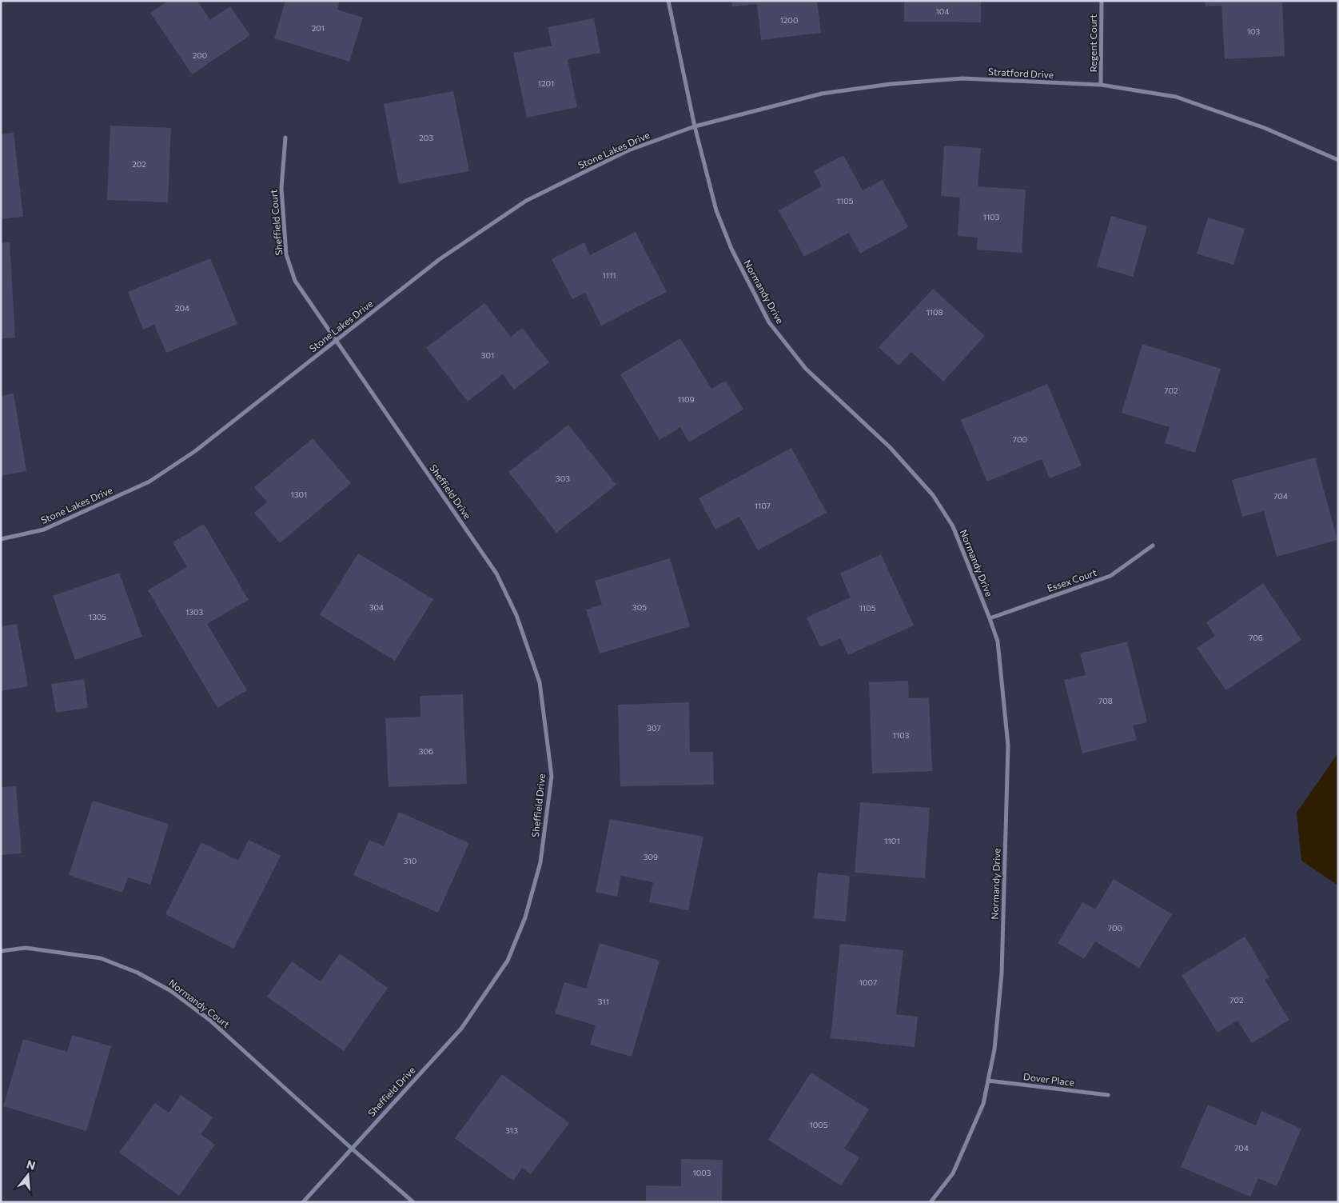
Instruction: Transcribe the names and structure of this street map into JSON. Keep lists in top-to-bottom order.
{
  "streets": {
    "street": [
      "Regent Court",
      "Stratford Drive",
      "Stone Lakes Drive",
      "Sheffield Court",
      "Normandy Drive",
      "Sheffield Drive",
      "Essex Court",
      "Normandy Court",
      "Dover Place"
    ]
  },
  "crossings": [
    ["Regent Court", "Stratford Drive"],
    ["Stratford Drive", "Stone Lakes Drive"],
    ["Stratford Drive", "Normandy Drive"],
    ["Stone Lakes Drive", "Sheffield Court"],
    ["Stone Lakes Drive", "Normandy Drive"],
    ["Stone Lakes Drive", "Sheffield Drive"],
    ["Sheffield Court", "Sheffield Drive"],
    ["Normandy Drive", "Essex Court"],
    ["Normandy Drive", "Dover Place"],
    ["Sheffield Drive", "Normandy Court"]
  ],
  "house_numbers": [
    "104",
    "1200",
    "201",
    "103",
    "200",
    "1201",
    "203",
    "202",
    "1105",
    "1103",
    "1111",
    "204",
    "1108",
    "301",
    "702",
    "1109",
    "700",
    "303",
    "1301",
    "704",
    "1107",
    "304",
    "305",
    "1105",
    "1303",
    "1305",
    "706",
    "708",
    "307",
    "1103",
    "306",
    "1101",
    "309",
    "310",
    "700",
    "1007",
    "702",
    "311",
    "1005",
    "313",
    "704",
    "1003"
  ],
  "north": "top"
}
